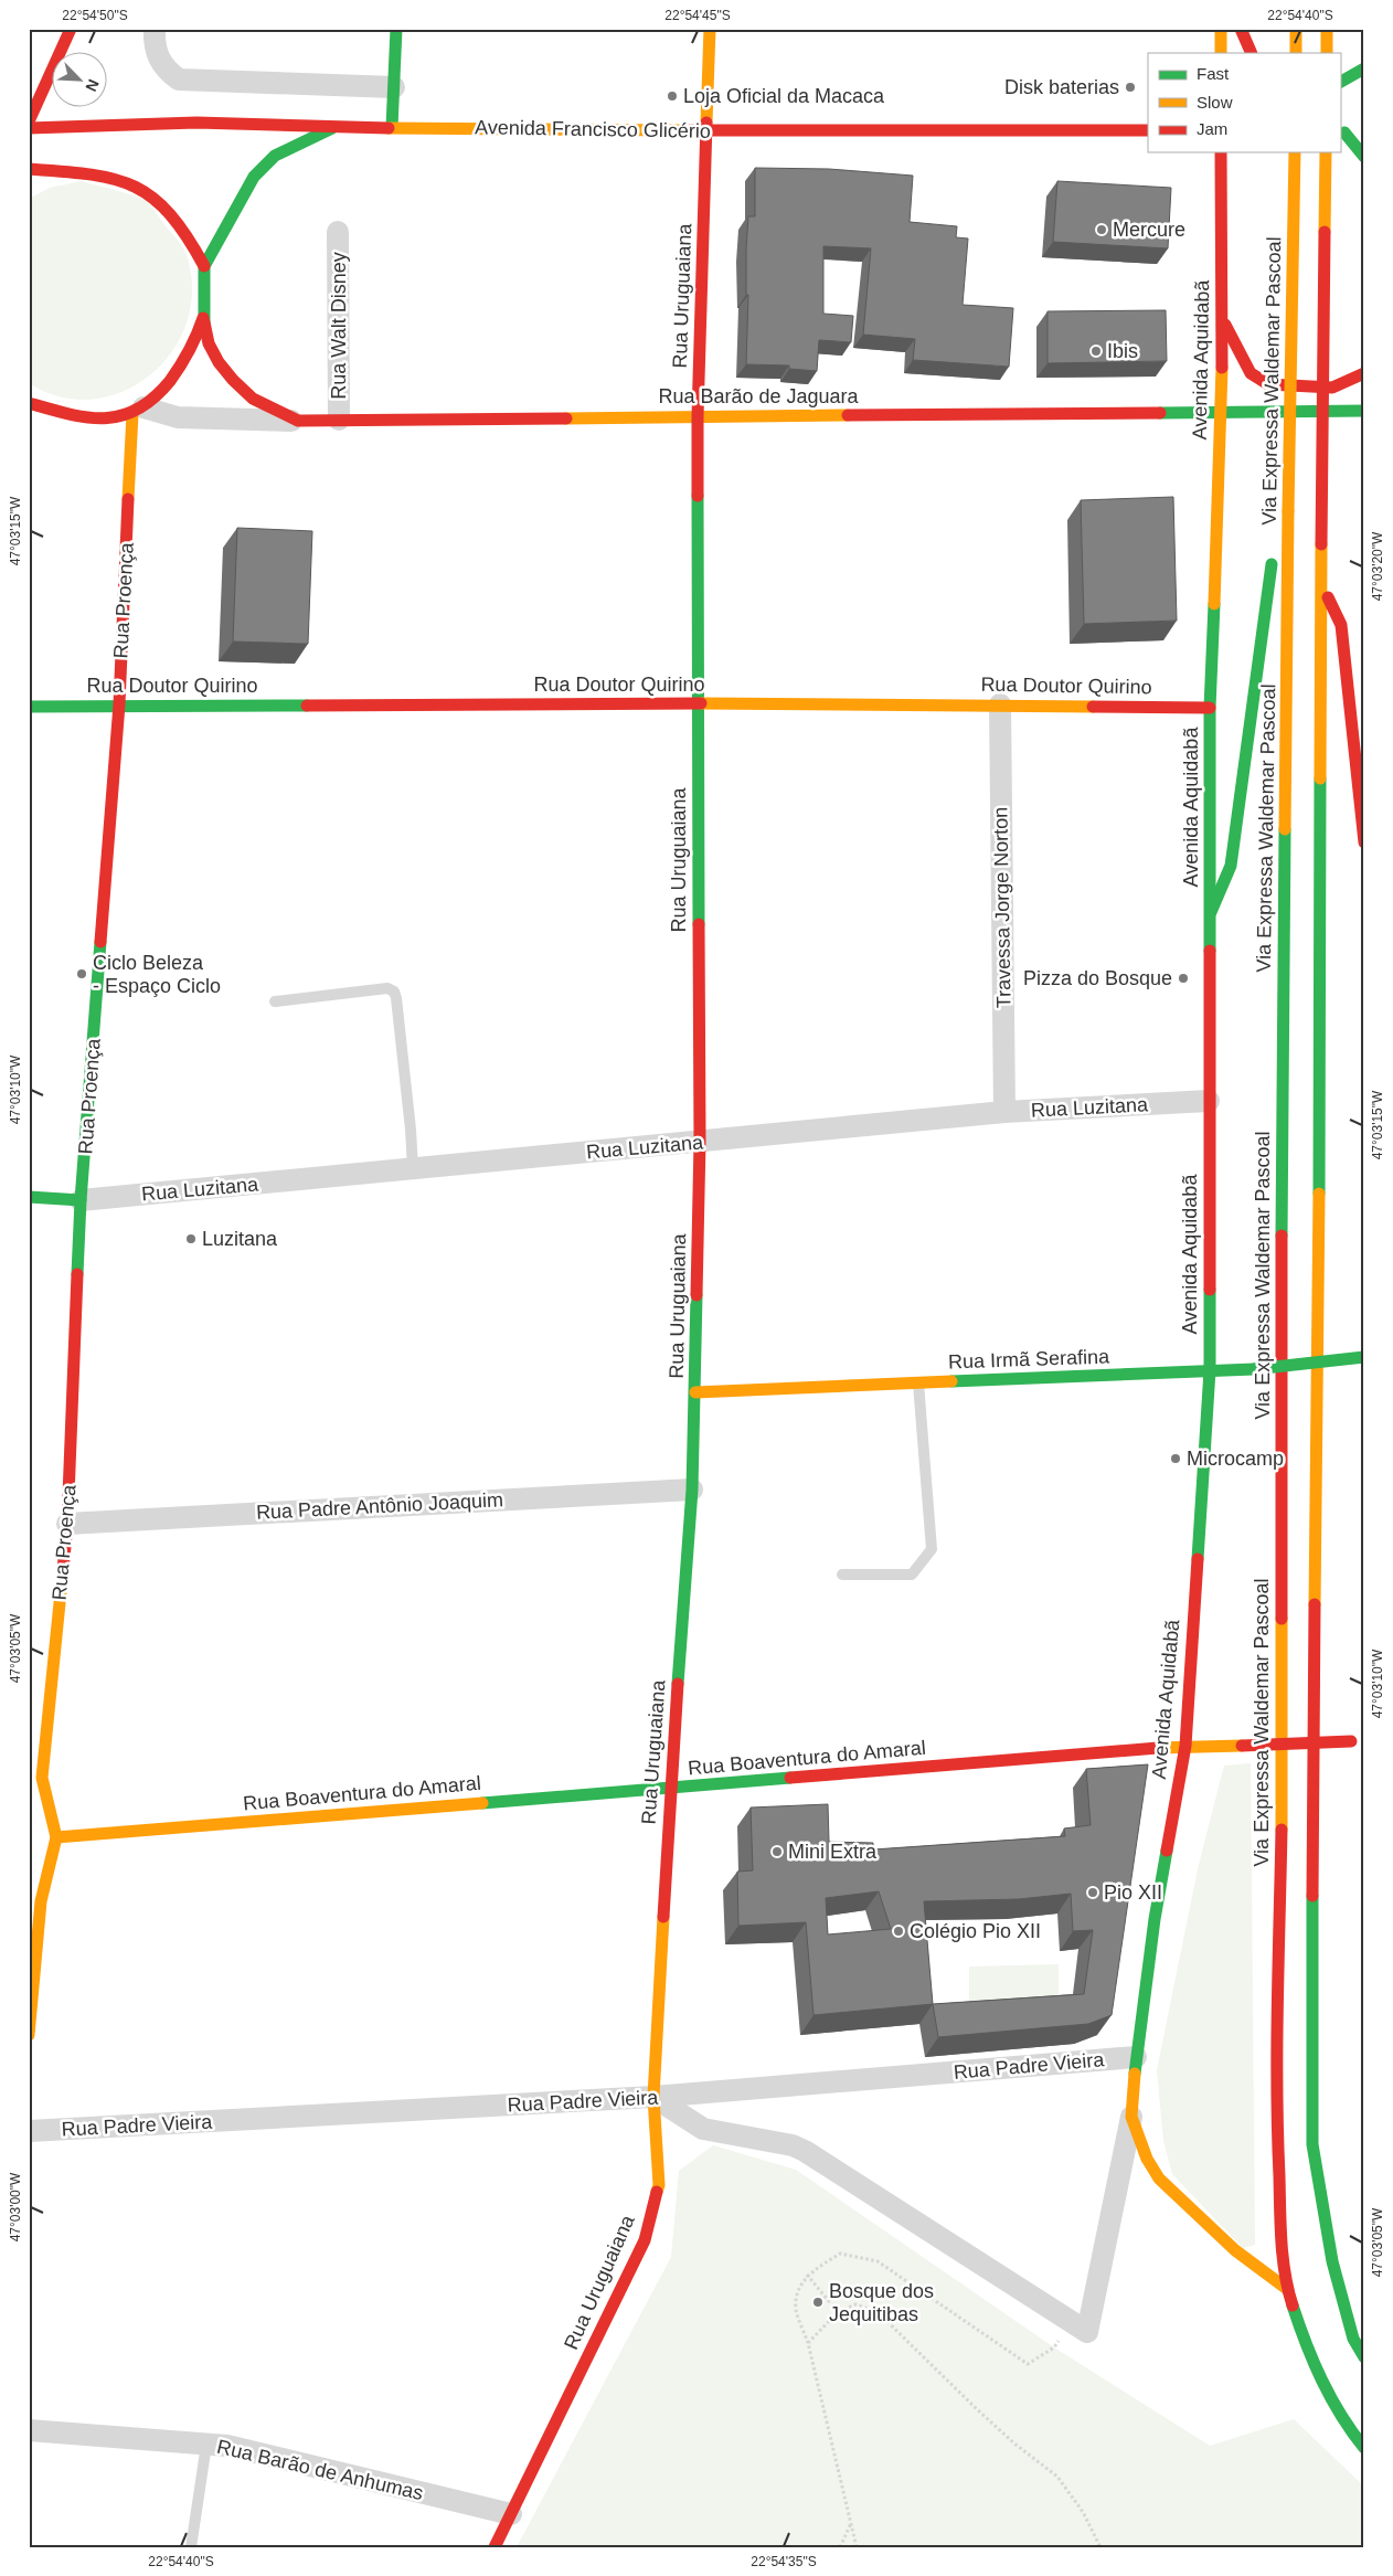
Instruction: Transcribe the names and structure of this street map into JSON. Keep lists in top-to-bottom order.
{
  "streets": {
    "main road": [
      "Avenida Francisco Glicério",
      "Rua Uruguaiana",
      "Avenida Aquidabã",
      "Via Expressa Waldemar Pascoal",
      "Rua Barão de Jaguara",
      "Rua Proença",
      "Rua Doutor Quirino",
      "Rua Irmã Serafina",
      "Rua Boaventura do Amaral"
    ],
    "street": [
      "Rua Walt Disney",
      "Travessa Jorge Norton",
      "Rua Luzitana",
      "Rua Padre Antônio Joaquim",
      "Rua Padre Vieira",
      "Rua Barão de Anhumas"
    ]
  },
  "crossings": [
    ["Avenida Francisco Glicério", "Rua Uruguaiana"],
    ["Rua Uruguaiana", "Rua Barão de Jaguara"],
    ["Rua Uruguaiana", "Rua Doutor Quirino"],
    ["Rua Uruguaiana", "Rua Luzitana"],
    ["Rua Uruguaiana", "Rua Irmã Serafina"],
    ["Rua Uruguaiana", "Rua Padre Antônio Joaquim"],
    ["Rua Uruguaiana", "Rua Boaventura do Amaral"],
    ["Rua Uruguaiana", "Rua Padre Vieira"],
    ["Rua Uruguaiana", "Rua Barão de Anhumas"],
    ["Rua Walt Disney", "Rua Barão de Jaguara"],
    ["Avenida Aquidabã", "Via Expressa Waldemar Pascoal"],
    ["Avenida Aquidabã", "Rua Barão de Jaguara"],
    ["Avenida Aquidabã", "Rua Doutor Quirino"],
    ["Avenida Aquidabã", "Rua Luzitana"],
    ["Avenida Aquidabã", "Rua Irmã Serafina"],
    ["Avenida Aquidabã", "Rua Boaventura do Amaral"],
    ["Avenida Aquidabã", "Rua Padre Vieira"],
    ["Rua Proença", "Rua Doutor Quirino"],
    ["Rua Proença", "Rua Luzitana"],
    ["Rua Proença", "Rua Padre Antônio Joaquim"],
    ["Rua Proença", "Rua Boaventura do Amaral"],
    ["Rua Doutor Quirino", "Travessa Jorge Norton"],
    ["Travessa Jorge Norton", "Rua Luzitana"]
  ],
  "places": [
    "Disk baterias",
    "Loja Oficial da Macaca",
    "Mercure",
    "Ibis",
    "Ciclo Beleza - Espaço Ciclo",
    "Pizza do Bosque",
    "Luzitana",
    "Microcamp",
    "Mini Extra",
    "Pio XII",
    "Colégio Pio XII",
    "Bosque dos Jequitibas"
  ],
  "legend": ["Fast", "Slow", "Jam"],
  "north": "bottom right",
  "coordinates": [
    "22°54'50\"S",
    "22°54'45\"S",
    "22°54'40\"S",
    "47°03'15\"W",
    "47°03'20\"W",
    "47°03'10\"W",
    "47°03'05\"W",
    "47°03'00\"W",
    "22°54'35\"S"
  ]
}
